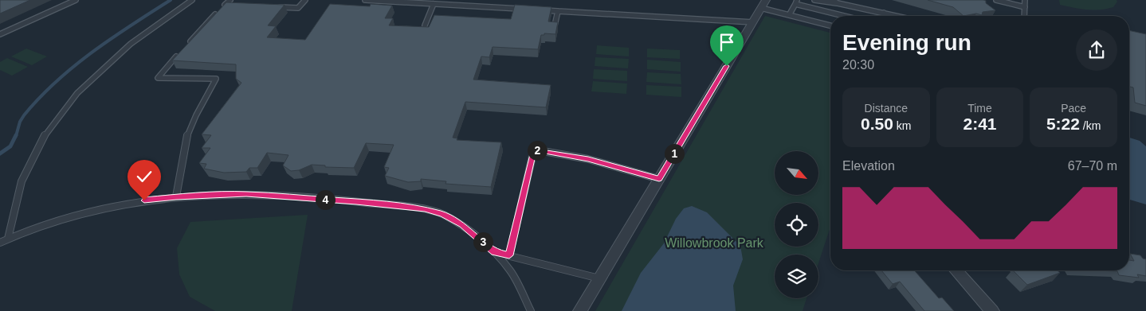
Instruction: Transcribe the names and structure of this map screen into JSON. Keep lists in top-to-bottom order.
{
  "parks": ["Willowbrook Park"],
  "north": "bottom right",
  "page": {
    "heading": ["Evening run", "20:30"],
    "stats": [
      ["Distance", "0.50 km"],
      ["Time", "2:41"],
      ["Pace", "5:22 /km"]
    ],
    "pins": [
      "2",
      "1",
      "4",
      "3"
    ],
    "chart": ["Elevation", "67–70 m"]
  }
}
